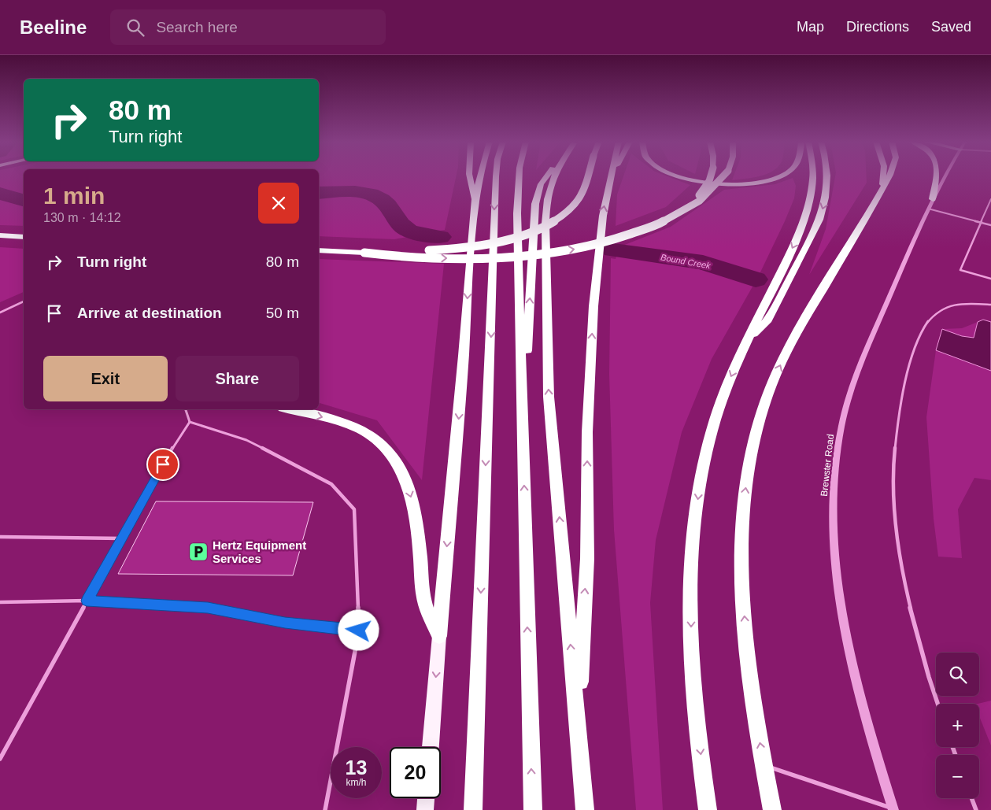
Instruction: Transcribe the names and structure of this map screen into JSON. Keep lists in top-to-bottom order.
{
  "streets": {
    "street": ["Brewster Road"]
  },
  "water": ["Bound Creek"],
  "places": {
    "parking": ["Hertz Equipment Services"]
  },
  "page": {
    "header": "Beeline",
    "search": "Search here",
    "nav": ["Map", "Directions", "Saved"],
    "turn": ["80 m", "Turn right"],
    "heading": ["1 min", "130 m · 14:12"],
    "list": [
      {
        "name": "Turn right",
        "value": "80 m"
      },
      {
        "name": "Arrive at destination",
        "value": "50 m"
      }
    ],
    "buttons": ["Exit", "Share"],
    "map_buttons": ["+", "−"],
    "speed": "13 km/h",
    "limit": "20"
  }
}
